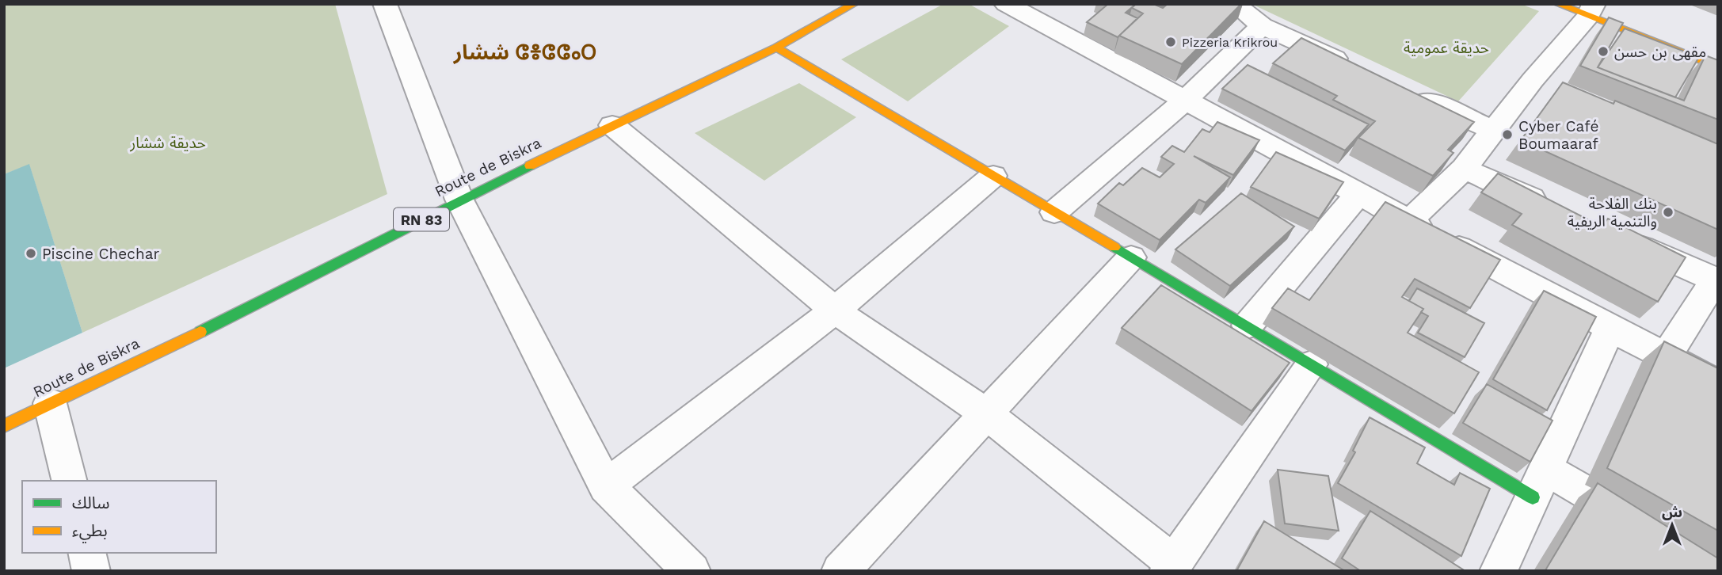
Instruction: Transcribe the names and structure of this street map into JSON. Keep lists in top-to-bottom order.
{
  "streets": {
    "main road": ["Route de Biskra", "RN 83"]
  },
  "crossings": [
    ["Route de Biskra", "RN 83"]
  ],
  "districts": ["ششار ⵛⴻⵛⵛⴰⵔ"],
  "parks": ["حديقة عمومية", "حديقة ششار"],
  "places": [
    "Pizzeria Krikrou",
    "مقهى بن حسن",
    "Cyber Café Boumaaraf",
    "بنك الفلاحة والتنمية الريفية",
    "Piscine Chechar"
  ],
  "legend": ["سالك", "بطيء"],
  "north": "top"
}
